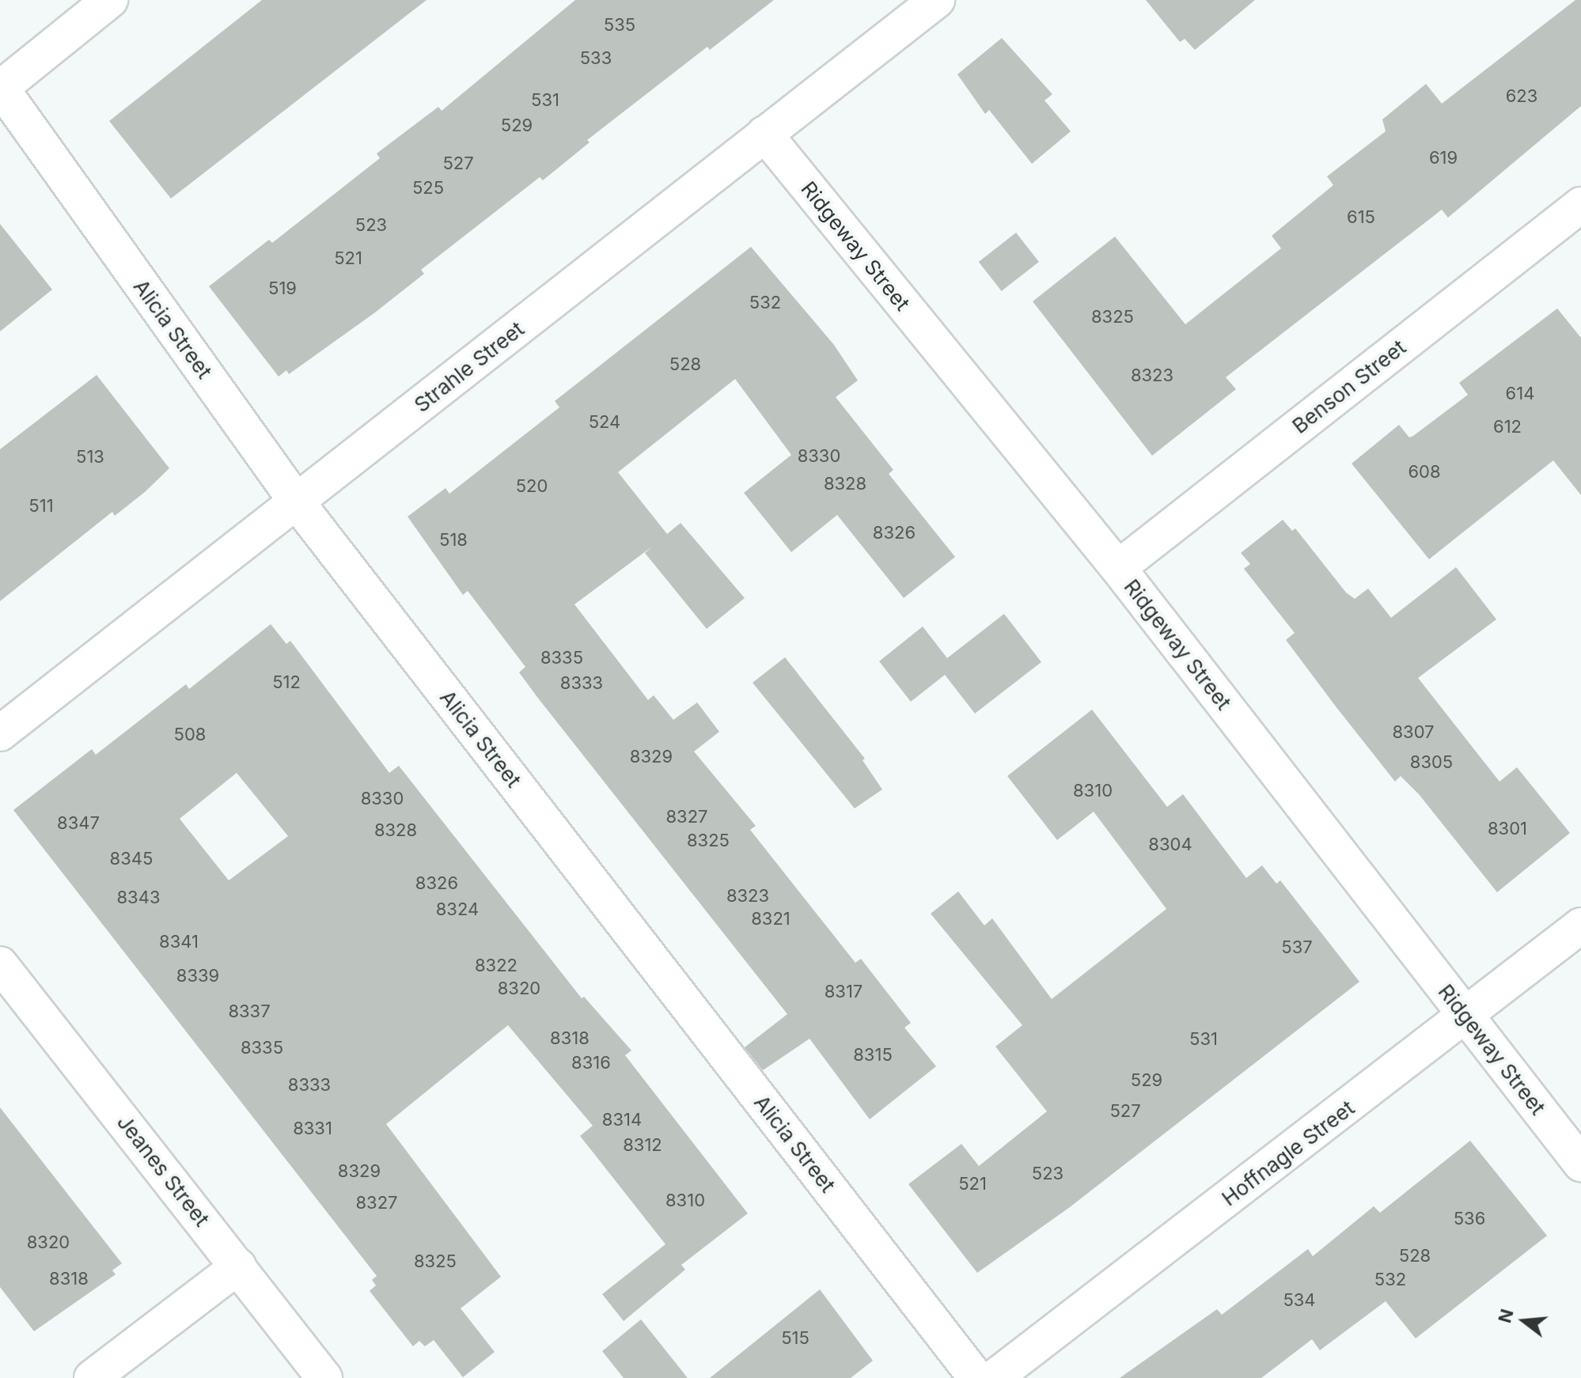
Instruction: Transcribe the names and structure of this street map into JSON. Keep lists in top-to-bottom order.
{
  "streets": {
    "street": [
      "Ridgeway Street",
      "Alicia Street",
      "Strahle Street",
      "Benson Street",
      "Hoffnagle Street",
      "Jeanes Street"
    ]
  },
  "crossings": [
    ["Ridgeway Street", "Strahle Street"],
    ["Ridgeway Street", "Benson Street"],
    ["Ridgeway Street", "Hoffnagle Street"],
    ["Alicia Street", "Strahle Street"]
  ],
  "house_numbers": [
    "535",
    "533",
    "623",
    "531",
    "529",
    "619",
    "527",
    "525",
    "615",
    "523",
    "521",
    "519",
    "532",
    "8325",
    "528",
    "8323",
    "614",
    "524",
    "612",
    "8330",
    "513",
    "608",
    "8328",
    "520",
    "511",
    "8326",
    "518",
    "8335",
    "512",
    "8333",
    "8307",
    "508",
    "8329",
    "8305",
    "8310",
    "8330",
    "8327",
    "8347",
    "8301",
    "8328",
    "8325",
    "8304",
    "8345",
    "8326",
    "8323",
    "8343",
    "8324",
    "8321",
    "8341",
    "537",
    "8322",
    "8339",
    "8320",
    "8317",
    "8337",
    "8318",
    "531",
    "8335",
    "8315",
    "8316",
    "529",
    "8333",
    "527",
    "8314",
    "8331",
    "8312",
    "8329",
    "523",
    "521",
    "8310",
    "8327",
    "536",
    "8320",
    "528",
    "8325",
    "8318",
    "532",
    "534",
    "515"
  ],
  "north": "left"
}
